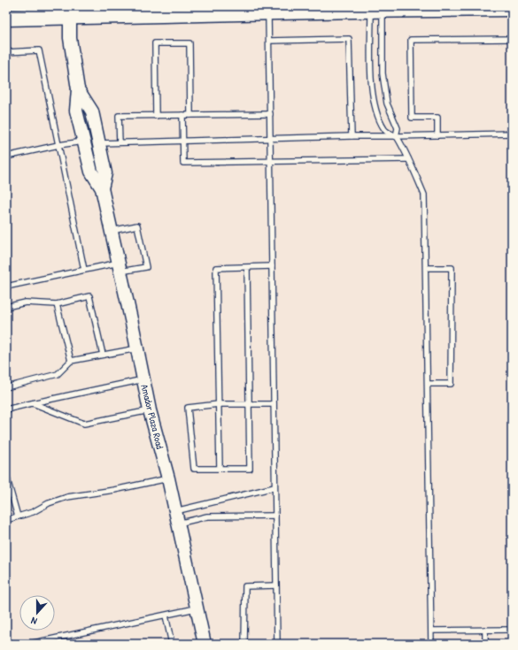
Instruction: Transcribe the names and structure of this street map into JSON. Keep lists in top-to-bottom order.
{
  "streets": {
    "street": ["Amador Plaza Road"]
  },
  "north": "bottom"
}
